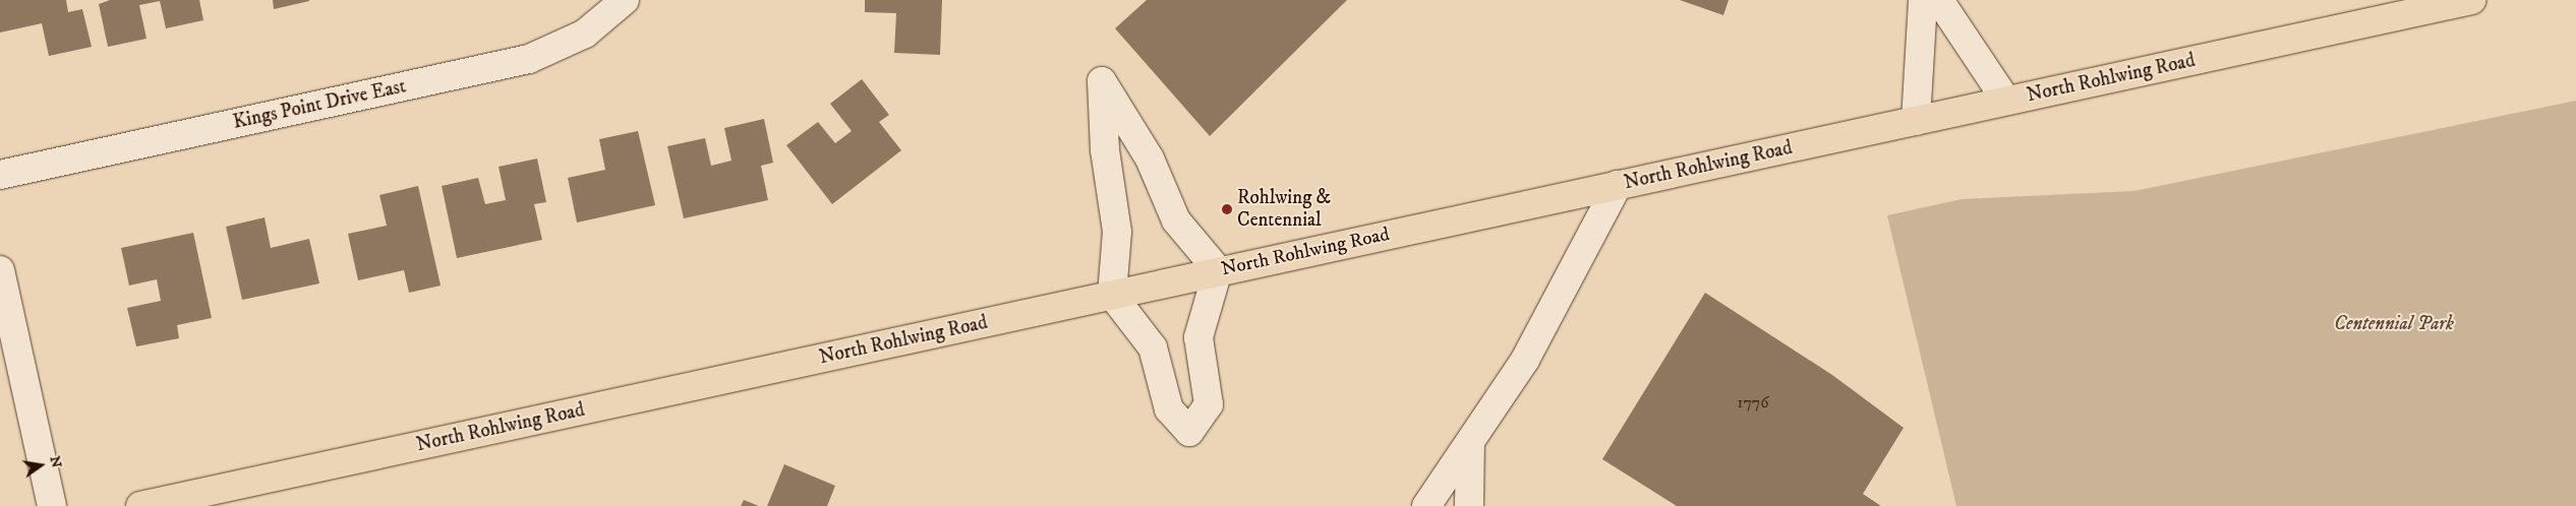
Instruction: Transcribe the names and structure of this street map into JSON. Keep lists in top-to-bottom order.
{
  "streets": {
    "main road": ["North Rohlwing Road"],
    "street": ["Kings Point Drive East"]
  },
  "parks": ["Centennial Park"],
  "places": ["Rohlwing & Centennial"],
  "house_numbers": ["1776"],
  "north": "right"
}
